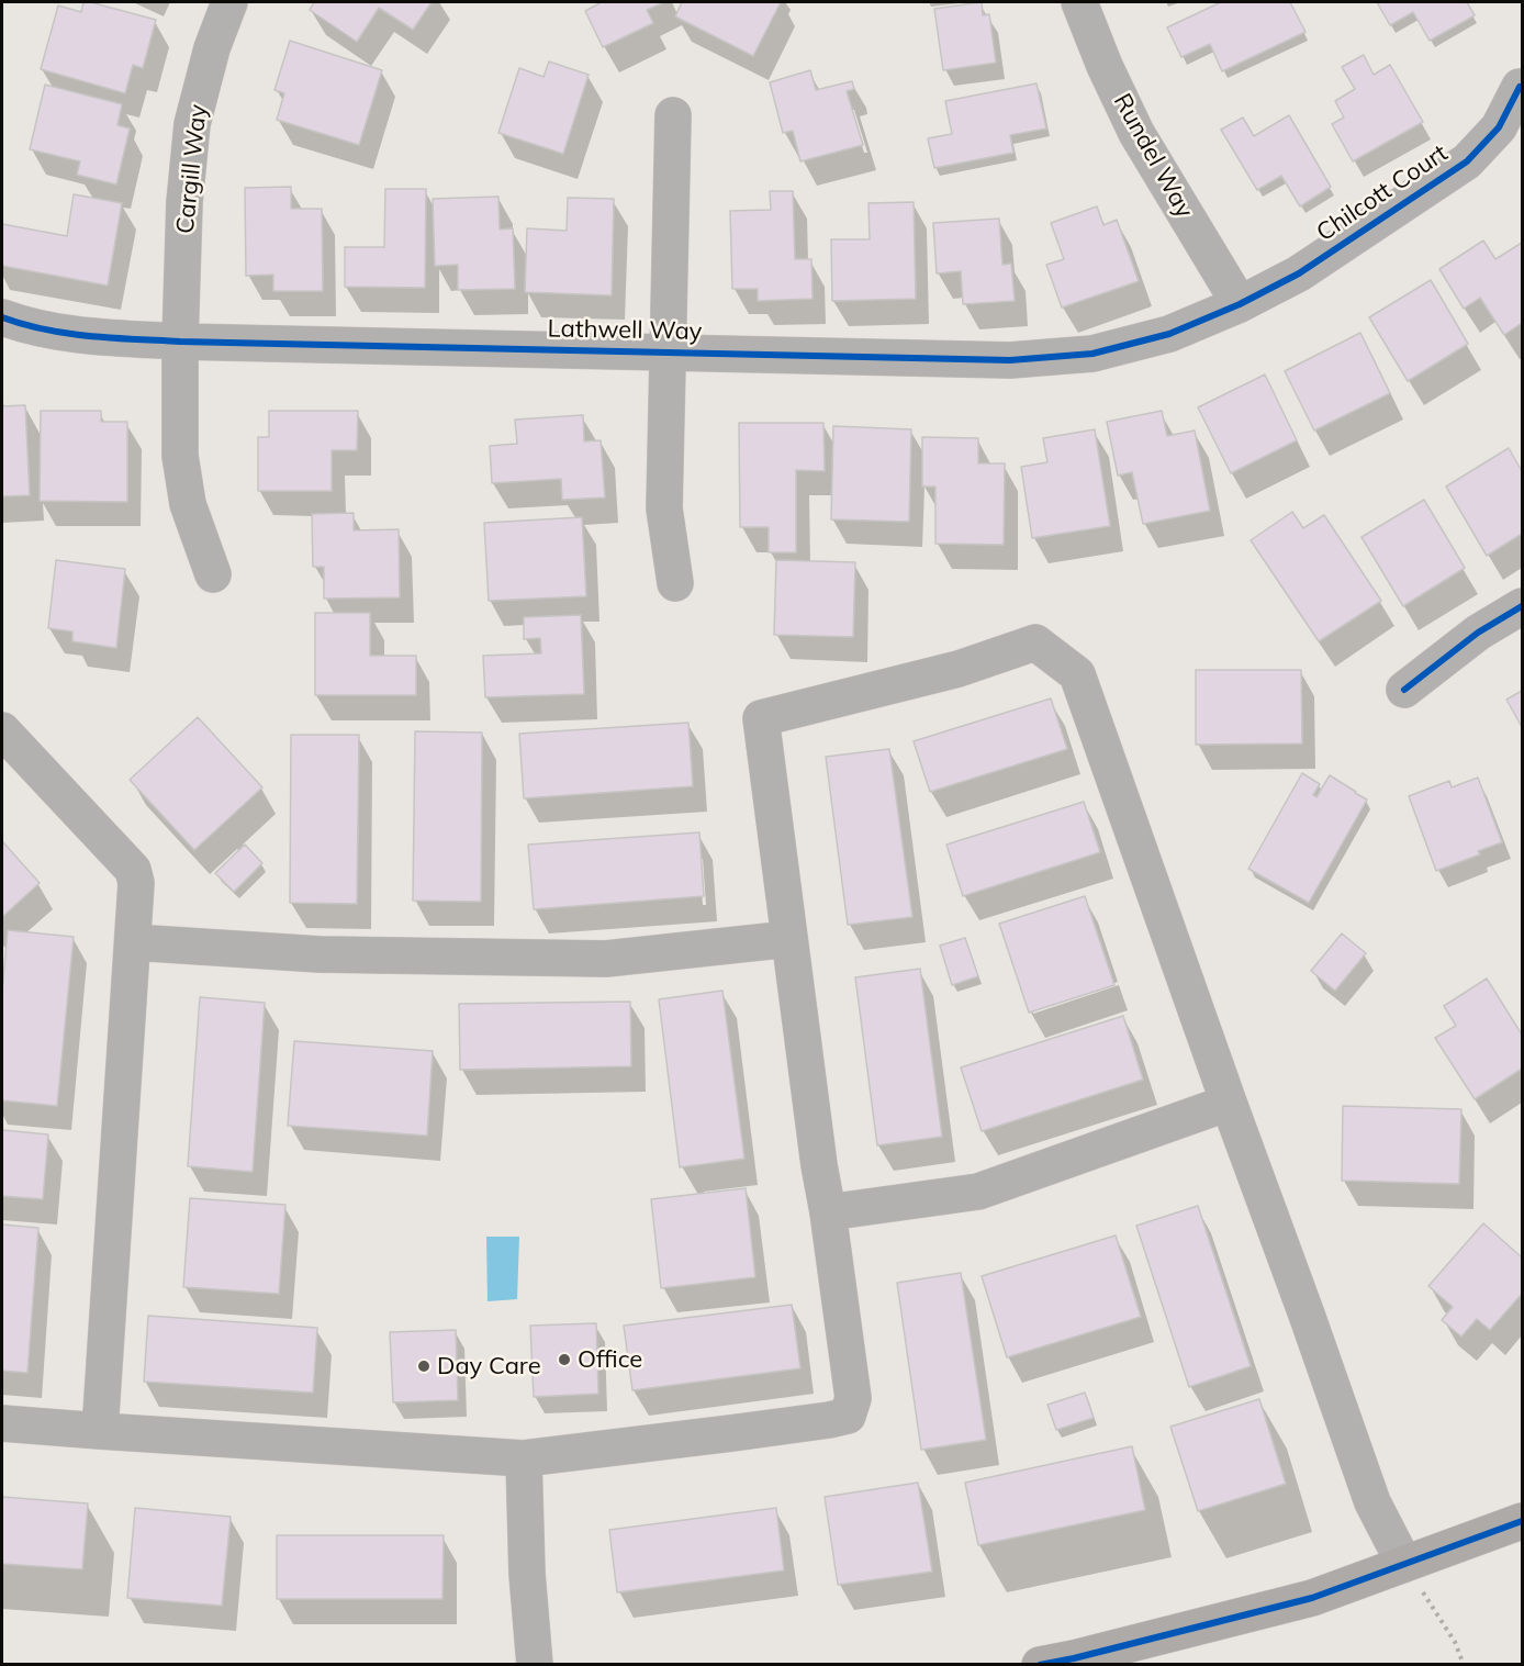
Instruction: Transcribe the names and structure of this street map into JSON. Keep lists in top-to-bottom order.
{
  "streets": {
    "street": [
      "Rundel Way",
      "Cargill Way",
      "Chilcott Court",
      "Lathwell Way"
    ]
  },
  "crossings": [
    ["Rundel Way", "Chilcott Court"],
    ["Rundel Way", "Lathwell Way"],
    ["Cargill Way", "Lathwell Way"],
    ["Chilcott Court", "Lathwell Way"]
  ],
  "places": ["Office", "Day Care"]
}
